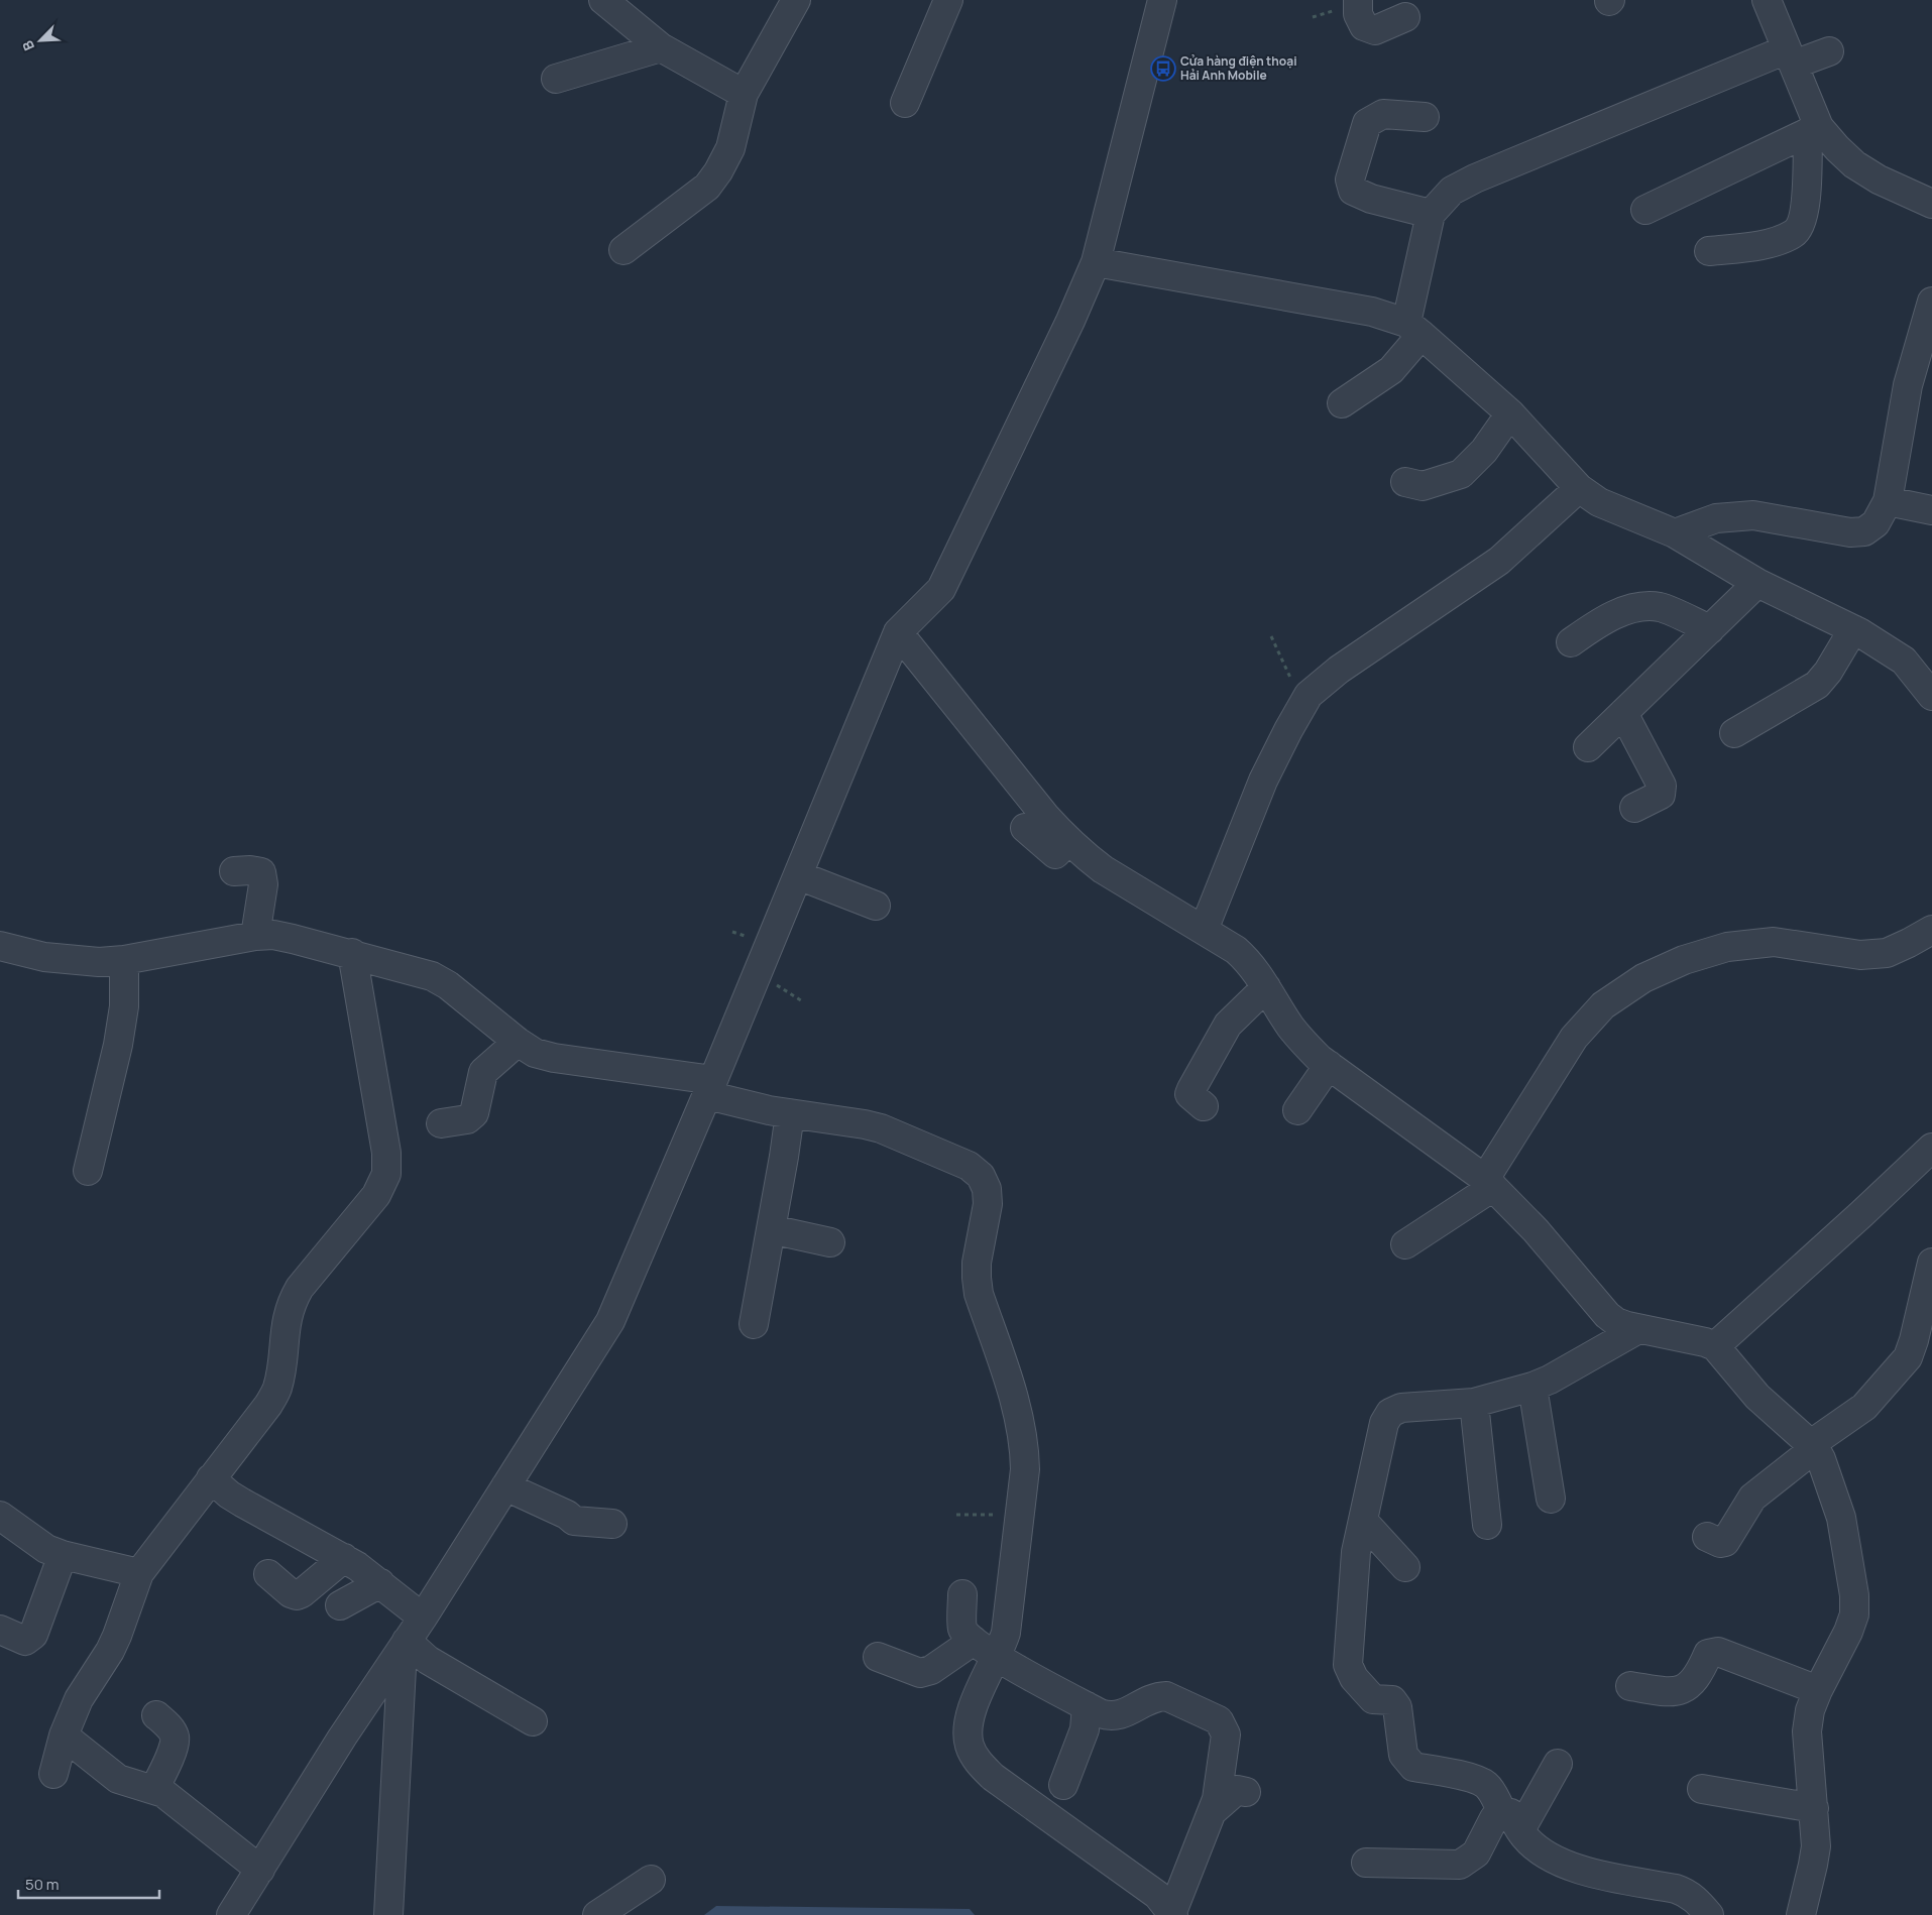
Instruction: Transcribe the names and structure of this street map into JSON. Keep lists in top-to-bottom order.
{
  "places": {
    "bus stop": ["Cửa hàng điện thoại Hải Anh Mobile"]
  },
  "scale_bar": "50 m",
  "north": "bottom left"
}
